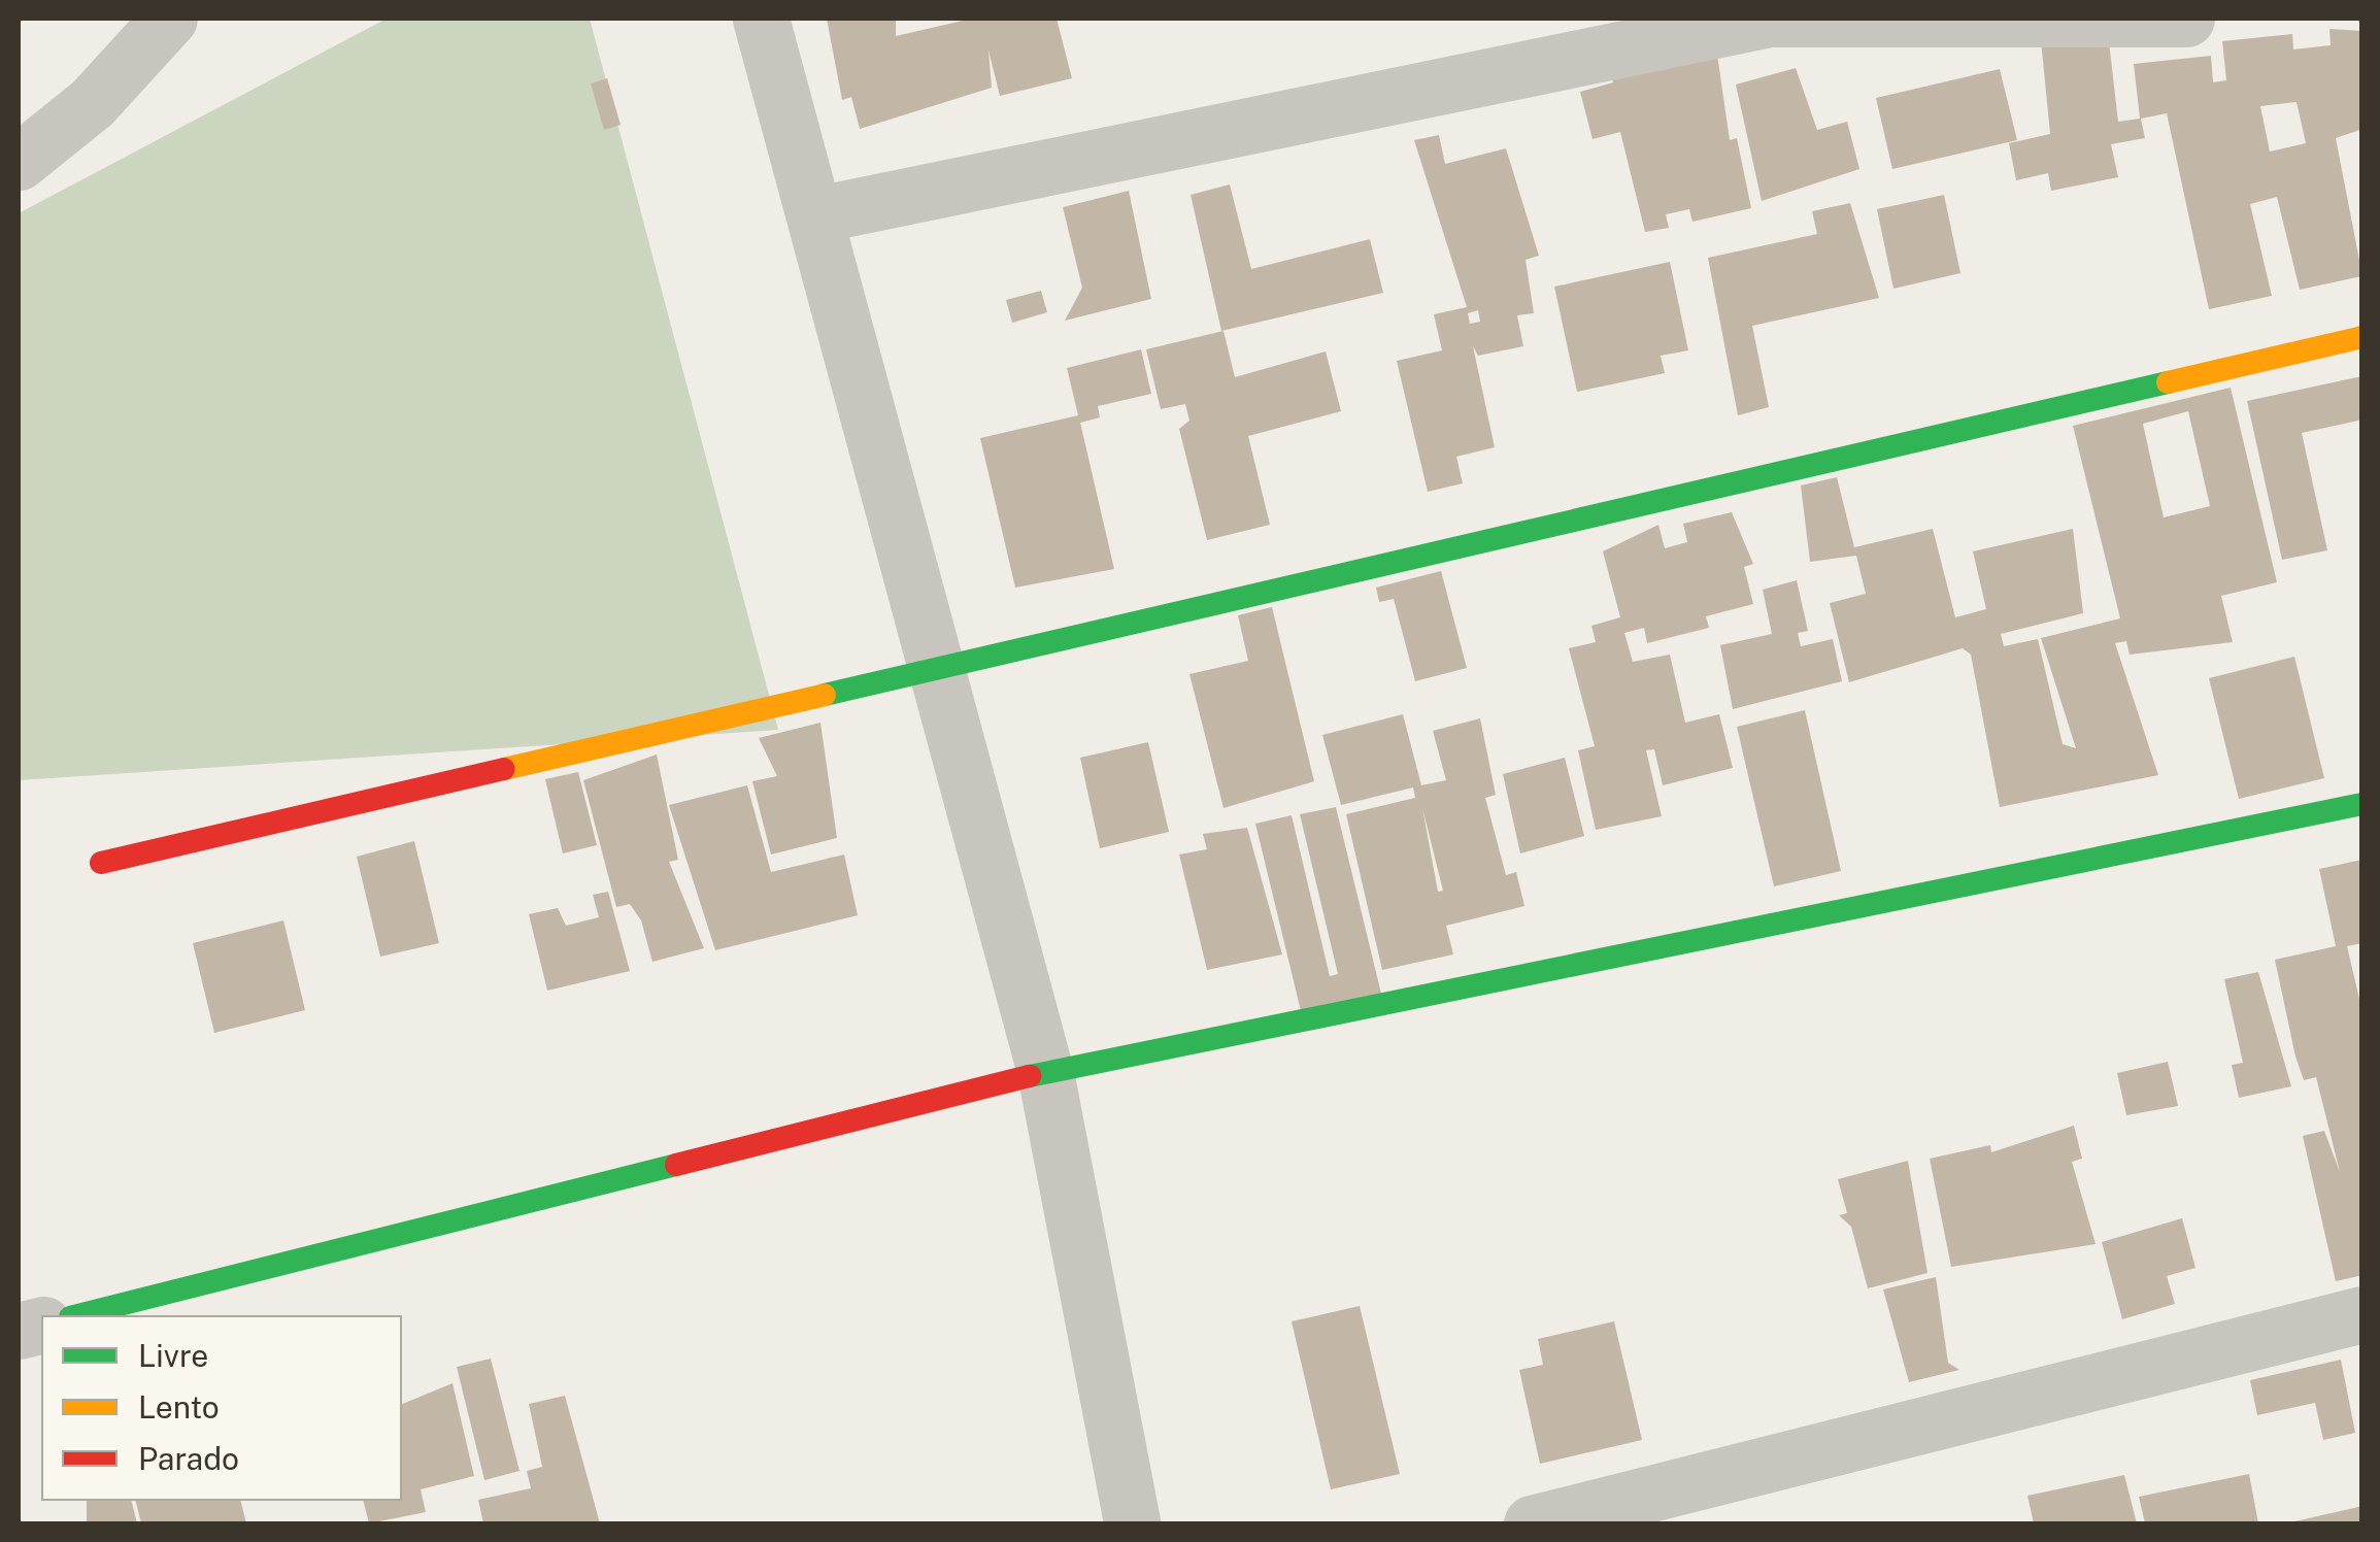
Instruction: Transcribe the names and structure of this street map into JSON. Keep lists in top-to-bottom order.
{
  "legend": ["Livre", "Lento", "Parado"]
}
